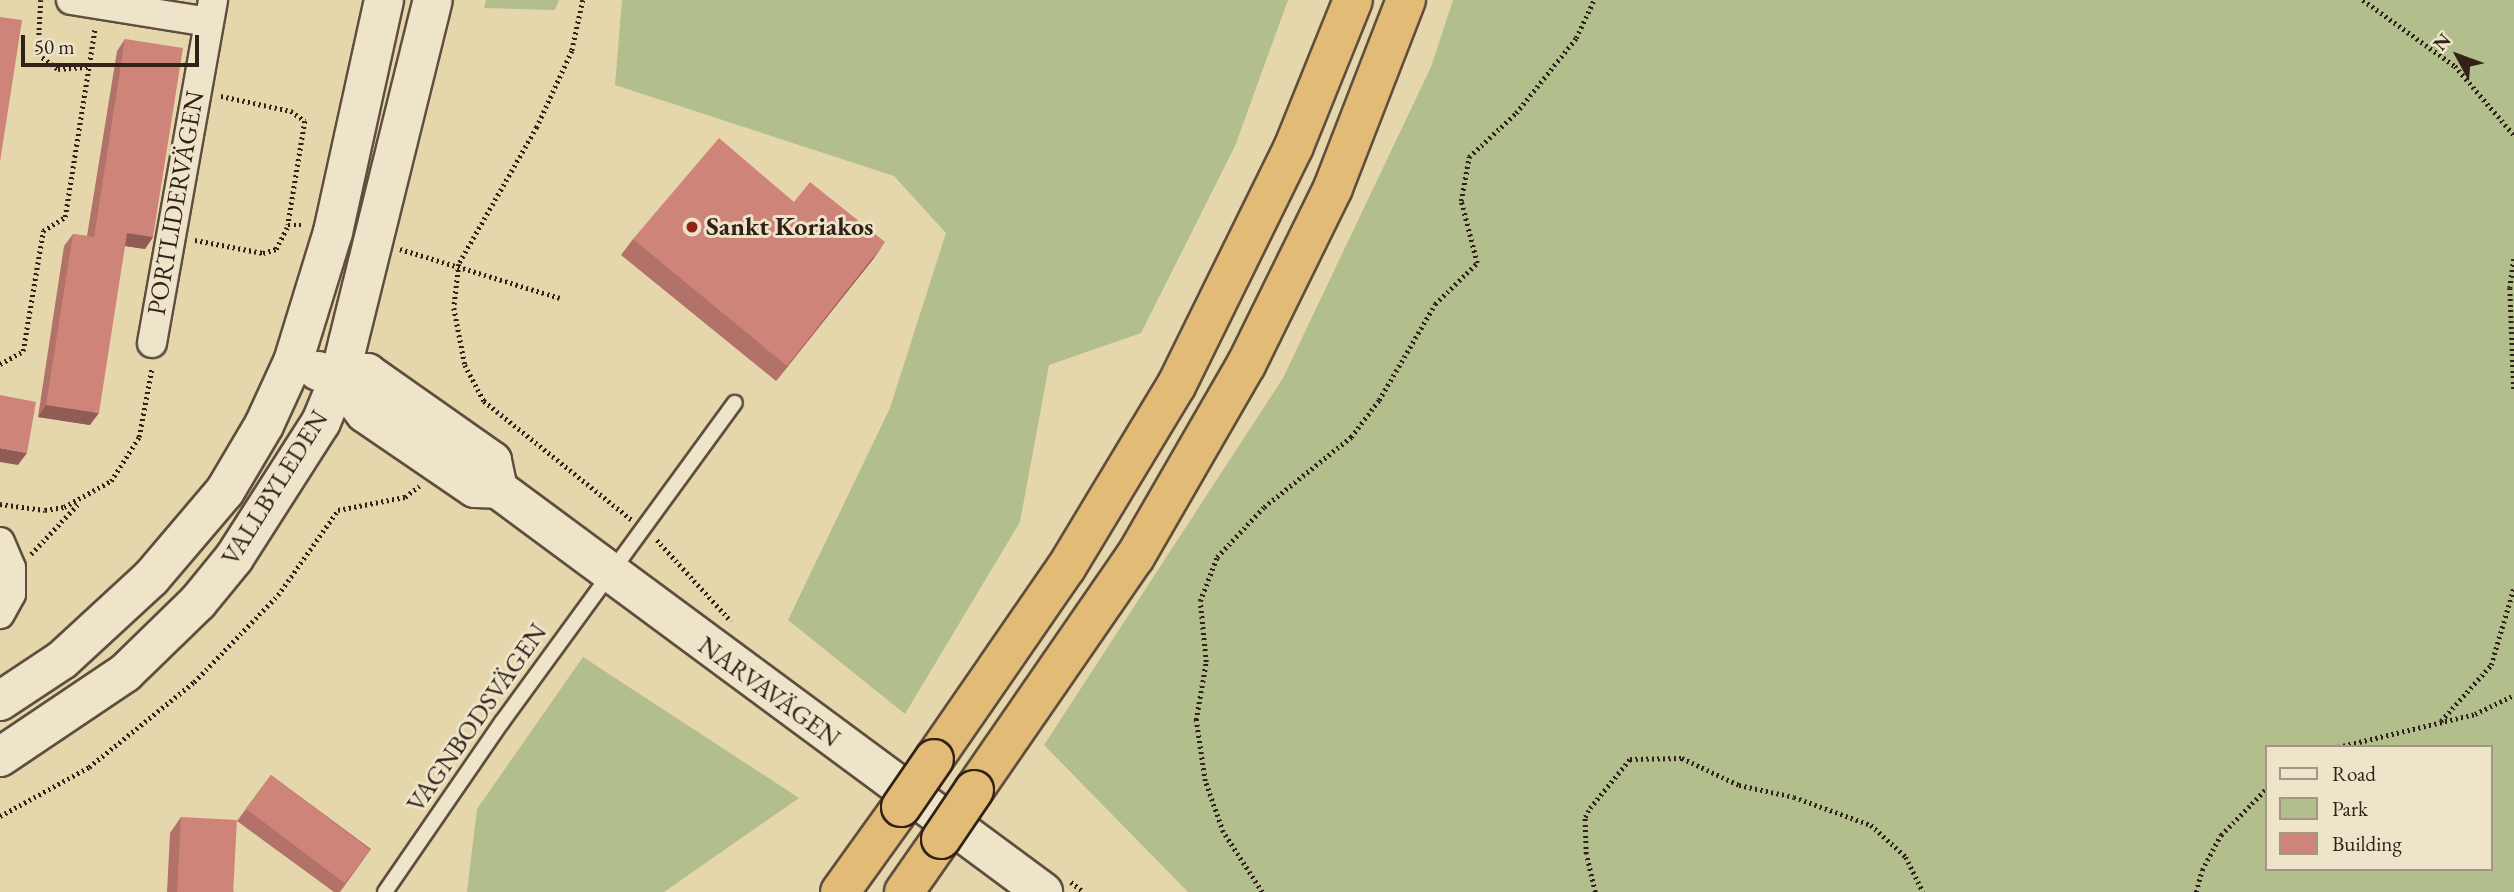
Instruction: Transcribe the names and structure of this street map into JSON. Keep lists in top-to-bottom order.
{
  "streets": {
    "main road": ["VALLBYLEDEN", "NARVAVÄGEN"],
    "street": ["PORTLIDERVÄGEN"],
    "lane": ["VAGNBODSVÄGEN"]
  },
  "crossings": [
    ["VALLBYLEDEN", "NARVAVÄGEN"],
    ["NARVAVÄGEN", "VAGNBODSVÄGEN"]
  ],
  "places": ["Sankt Koriakos"],
  "legend": ["Road", "Park", "Building"],
  "scale_bar": "50 m",
  "north": "top left"
}
